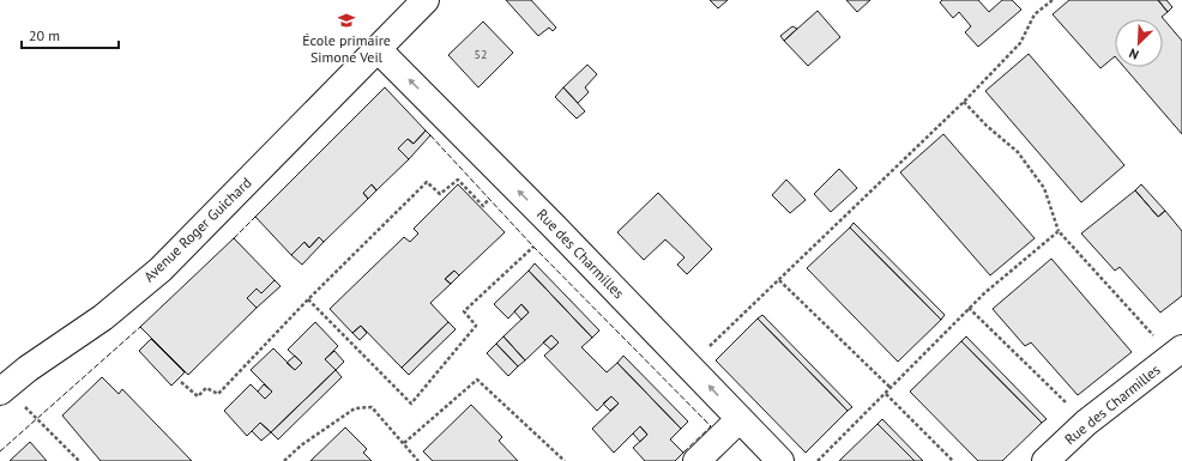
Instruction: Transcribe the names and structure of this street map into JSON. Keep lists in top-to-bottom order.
{
  "streets": {
    "street": ["Avenue Roger Guichard", "Rue des Charmilles"]
  },
  "crossings": [
    ["Avenue Roger Guichard", "Rue des Charmilles"]
  ],
  "one_way": ["Rue des Charmilles"],
  "places": {
    "school or university": ["École primaire Simone Veil"]
  },
  "house_numbers": ["52"],
  "scale_bar": "20 m",
  "north": "bottom left"
}
